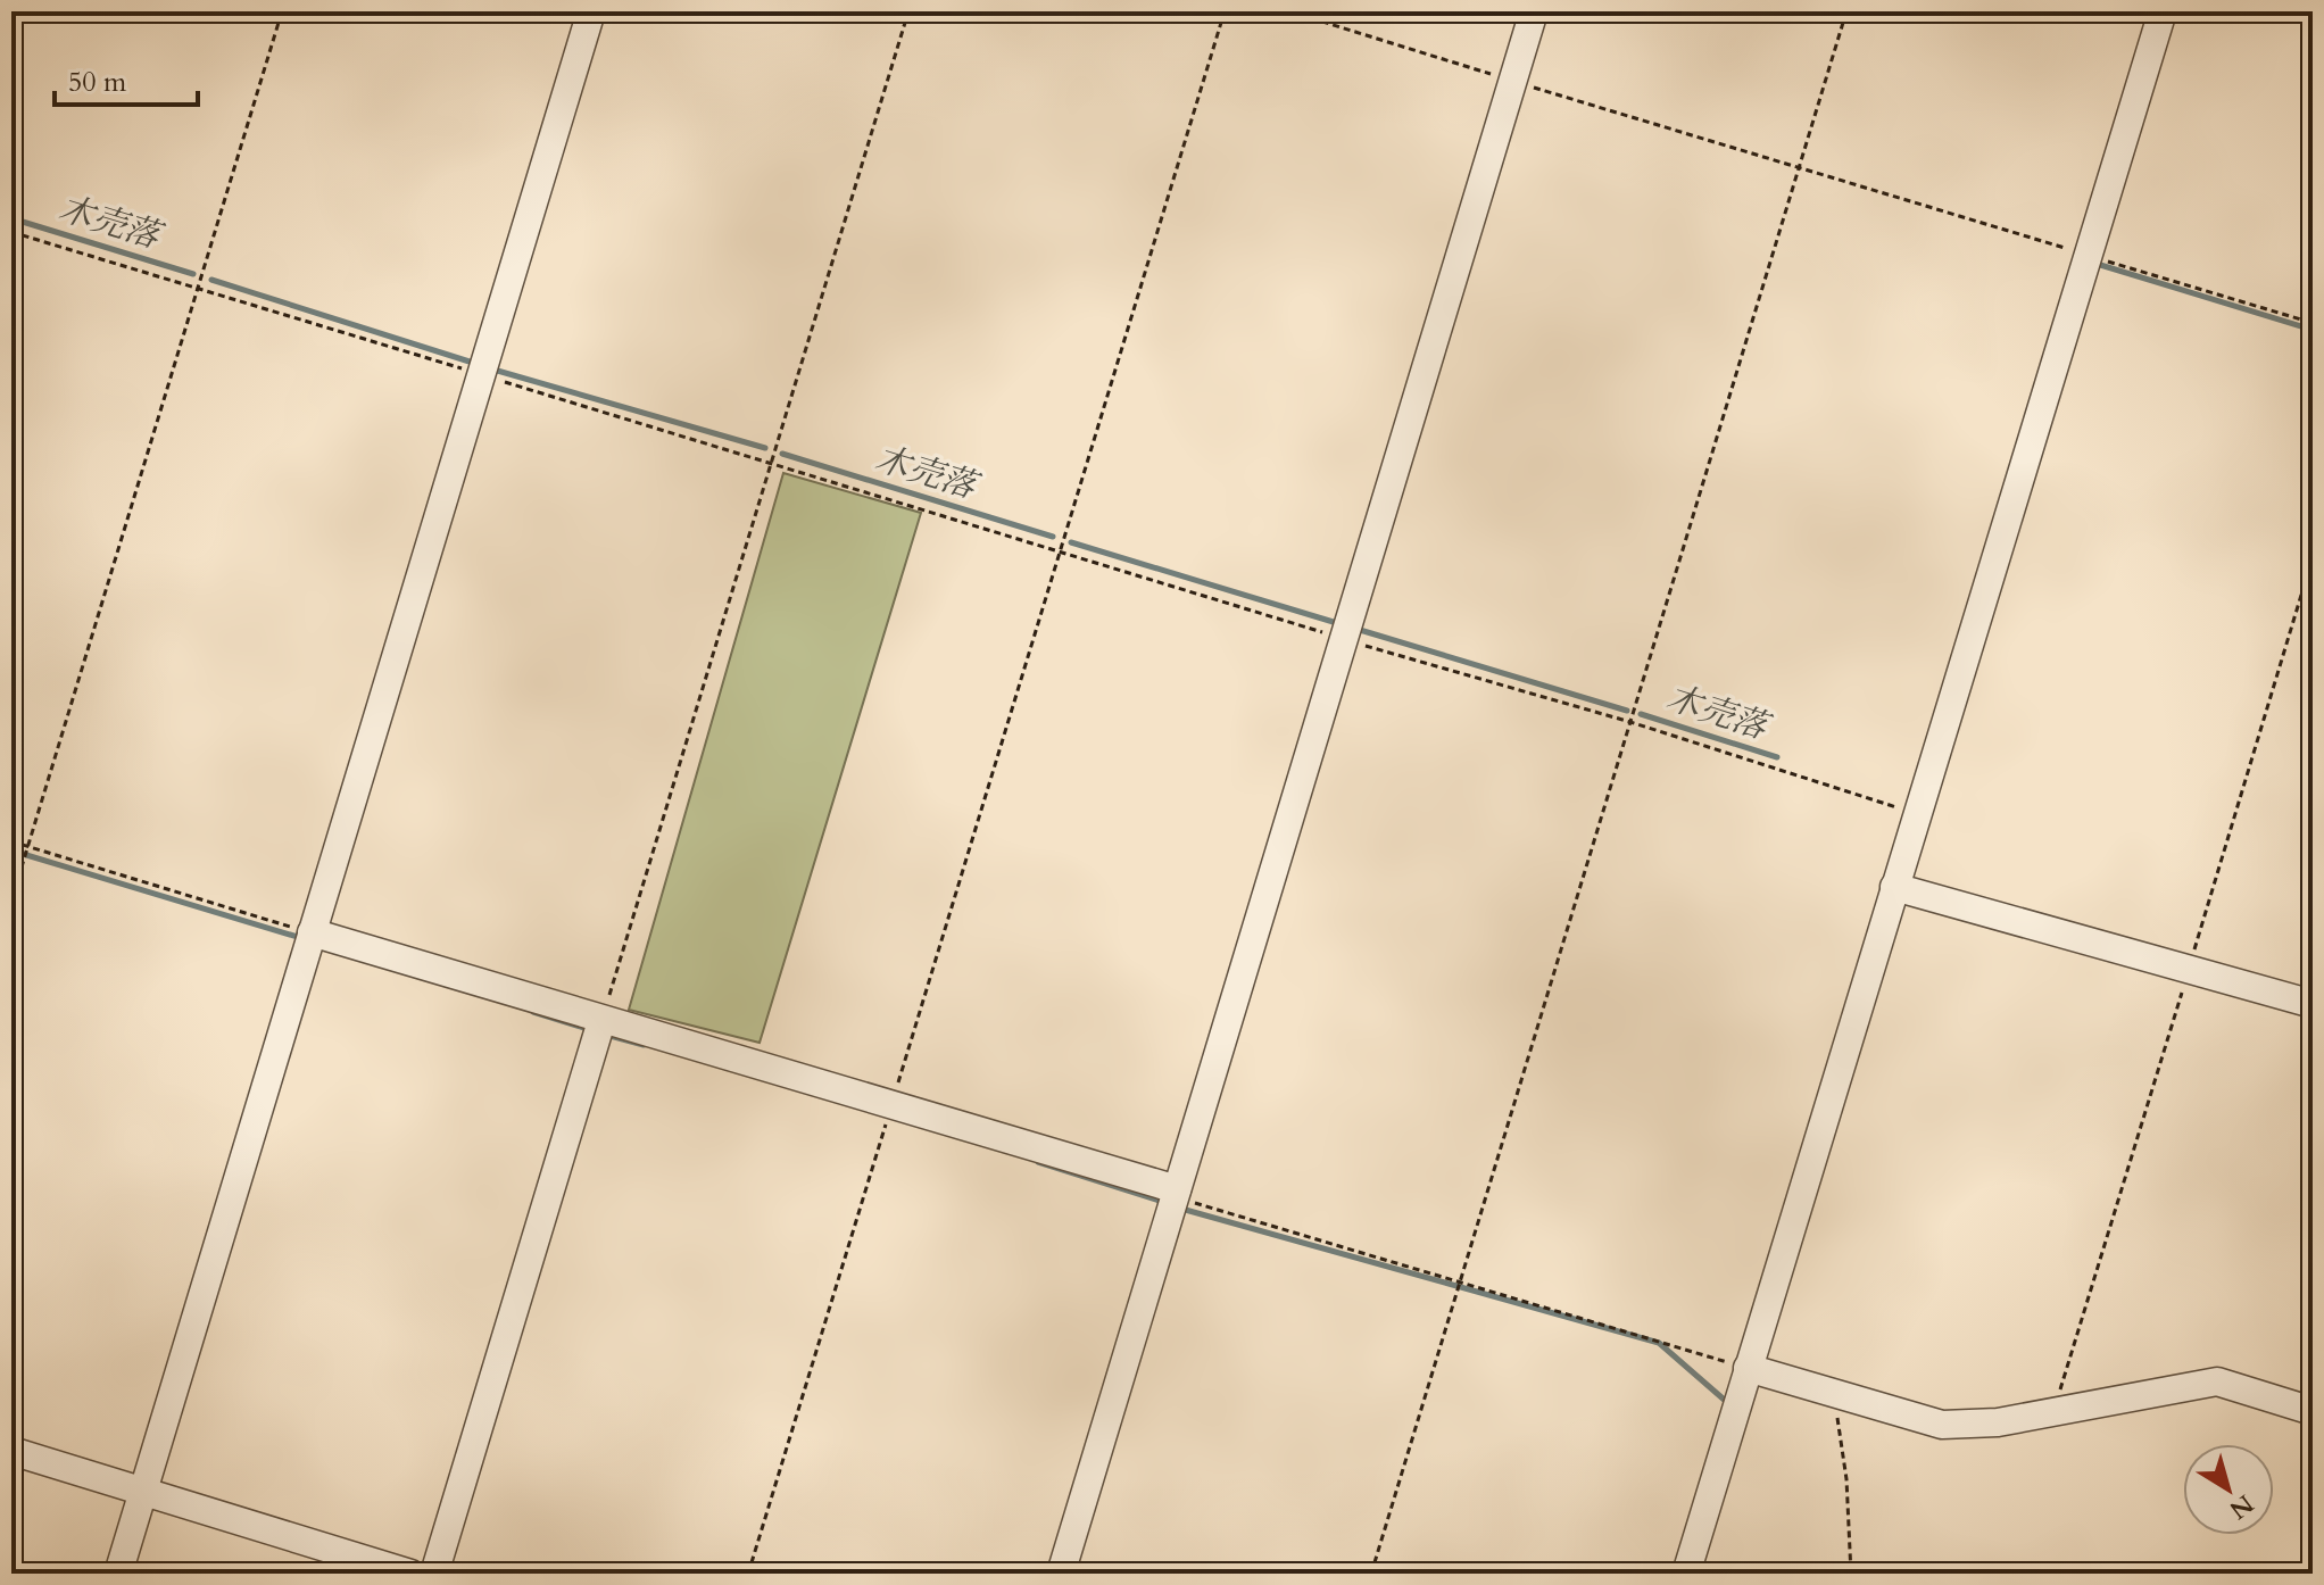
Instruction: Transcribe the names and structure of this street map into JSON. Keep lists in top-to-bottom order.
{
  "water": ["木売落"],
  "scale_bar": "50 m",
  "north": "bottom right"
}
